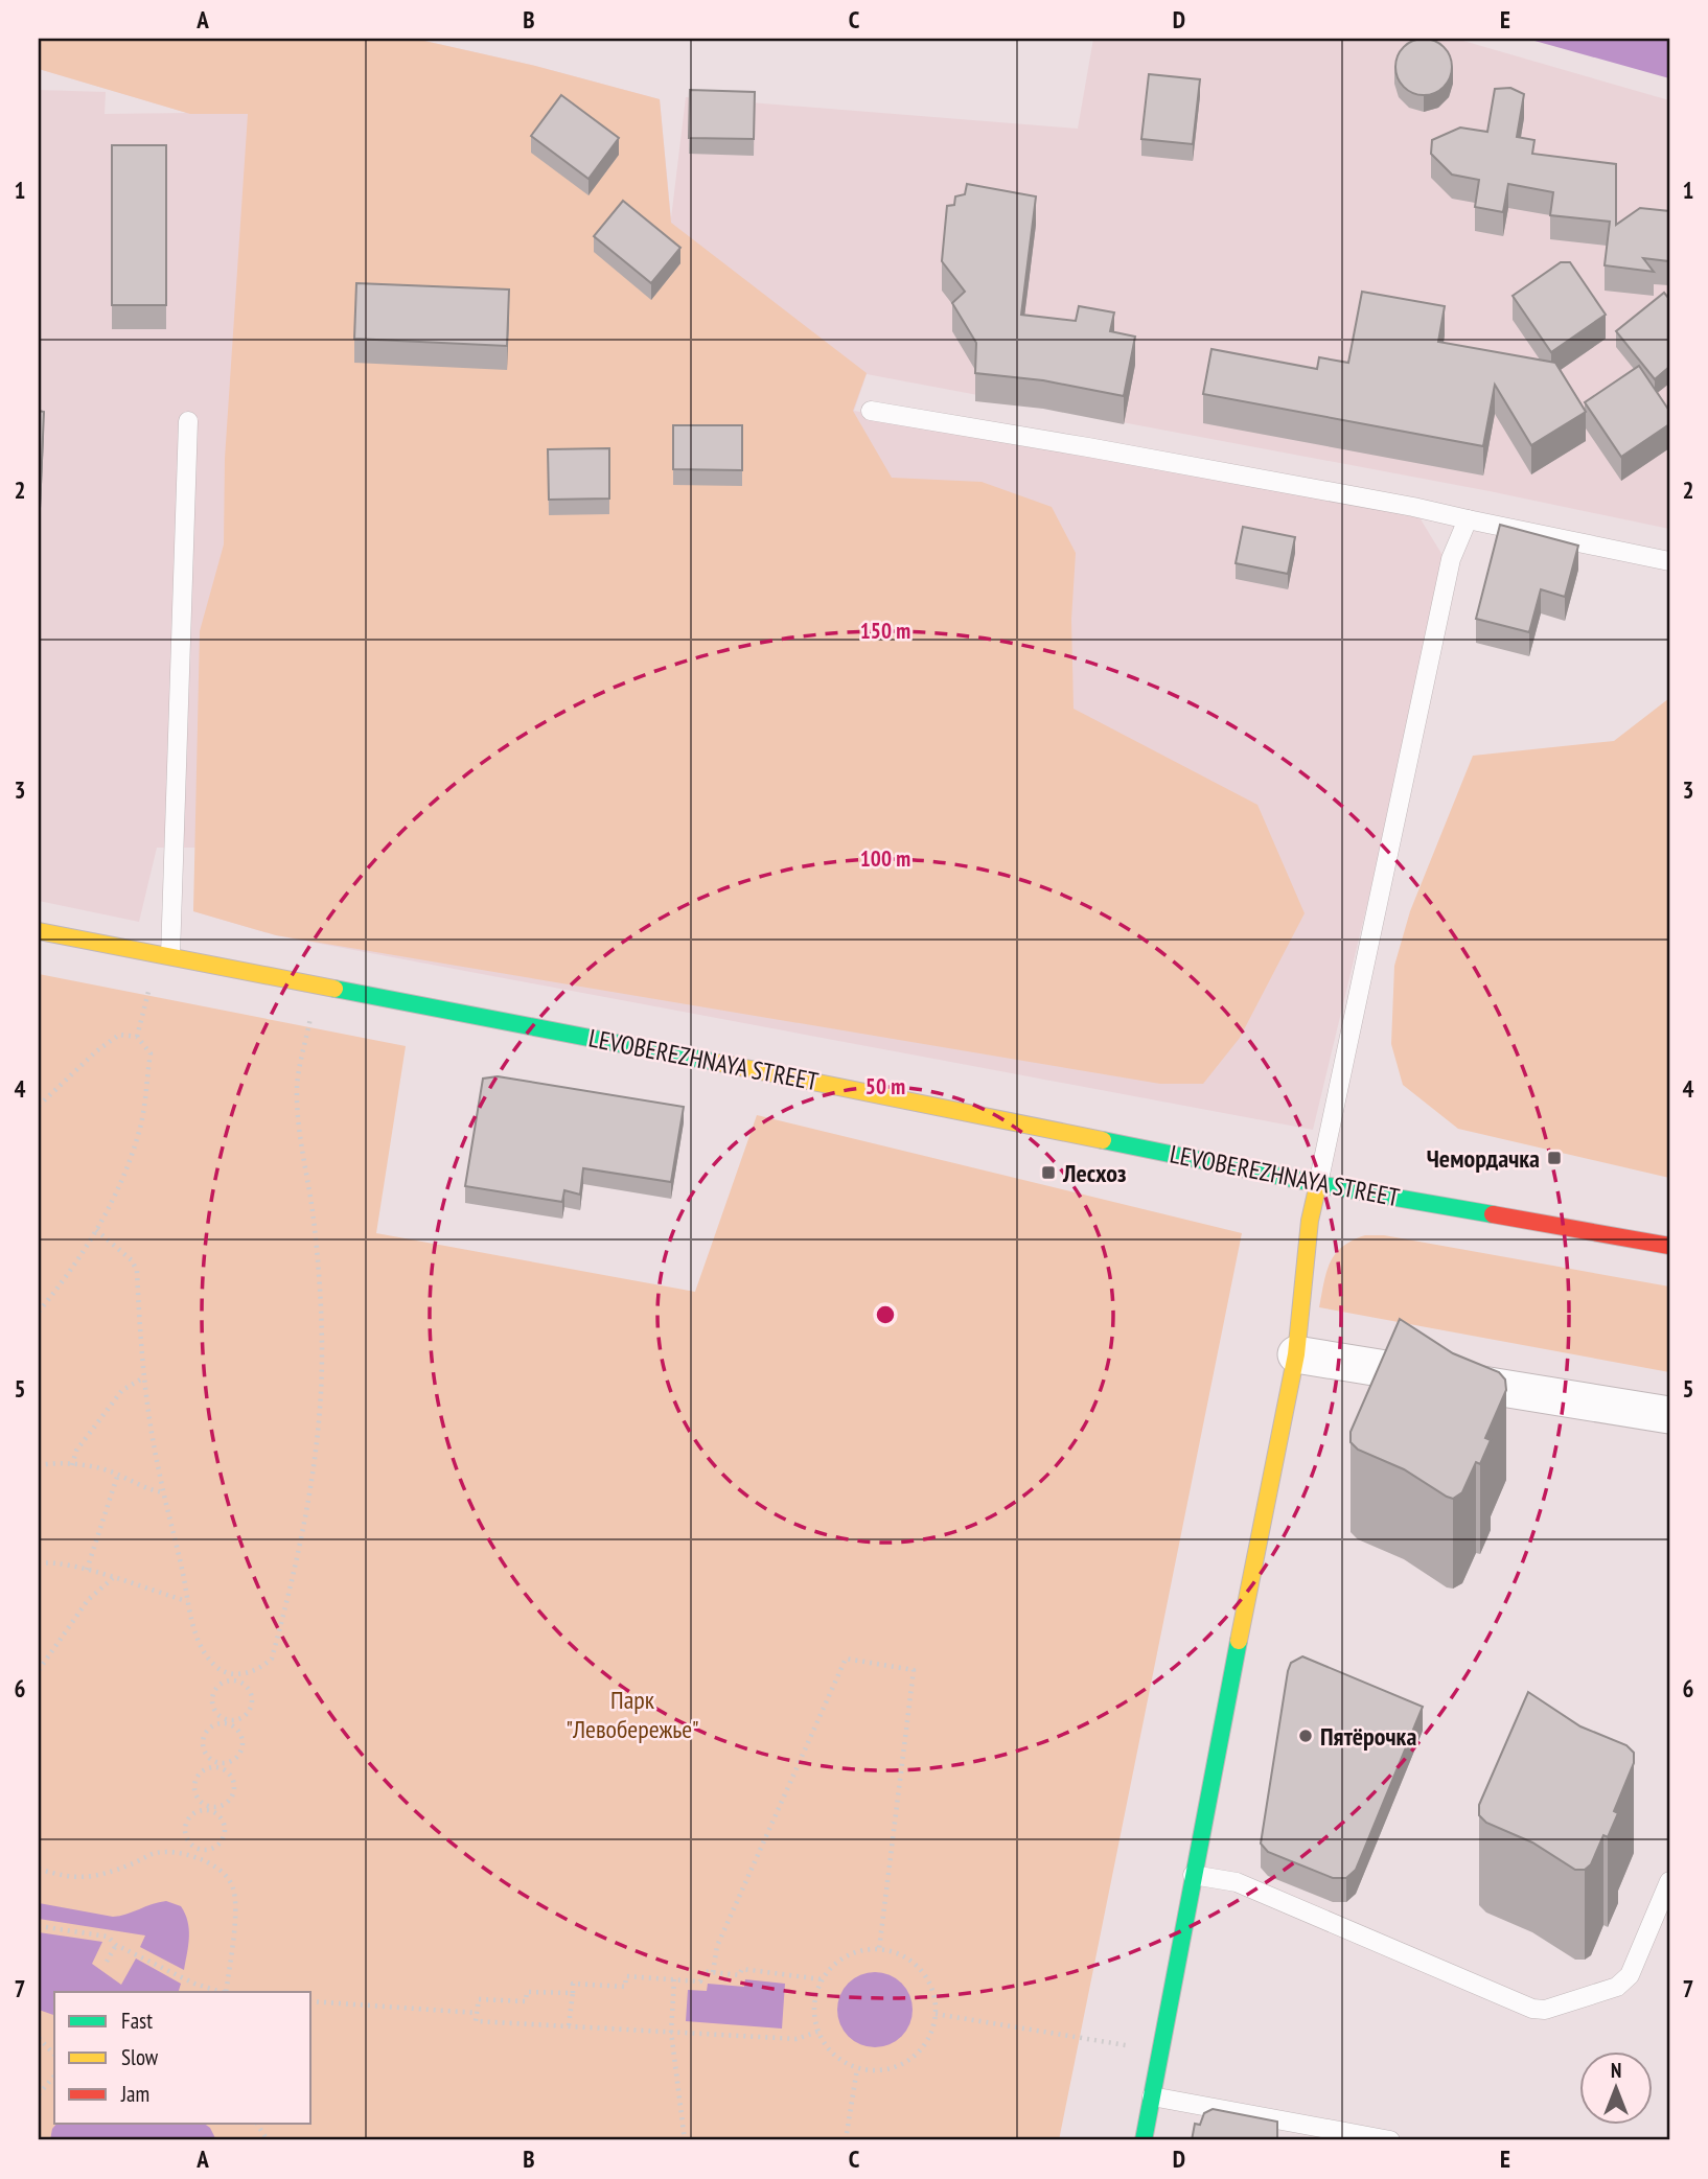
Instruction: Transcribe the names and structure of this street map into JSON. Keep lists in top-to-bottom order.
{
  "streets": {
    "main road": ["LEVOBEREZHNAYA STREET"]
  },
  "parks": ["Парк \"Левобережье\""],
  "places": {
    "transit": ["Чемордачка", "Лесхоз"],
    "other": ["Пятёрочка"]
  },
  "legend": ["Fast", "Slow", "Jam"],
  "north": "top",
  "grid": {
    "columns": [
      "A",
      "B",
      "C",
      "D",
      "E"
    ],
    "rows": [
      "1",
      "2",
      "3",
      "4",
      "5",
      "6",
      "7"
    ]
  },
  "rings": ["150 m", "100 m", "50 m"]
}
